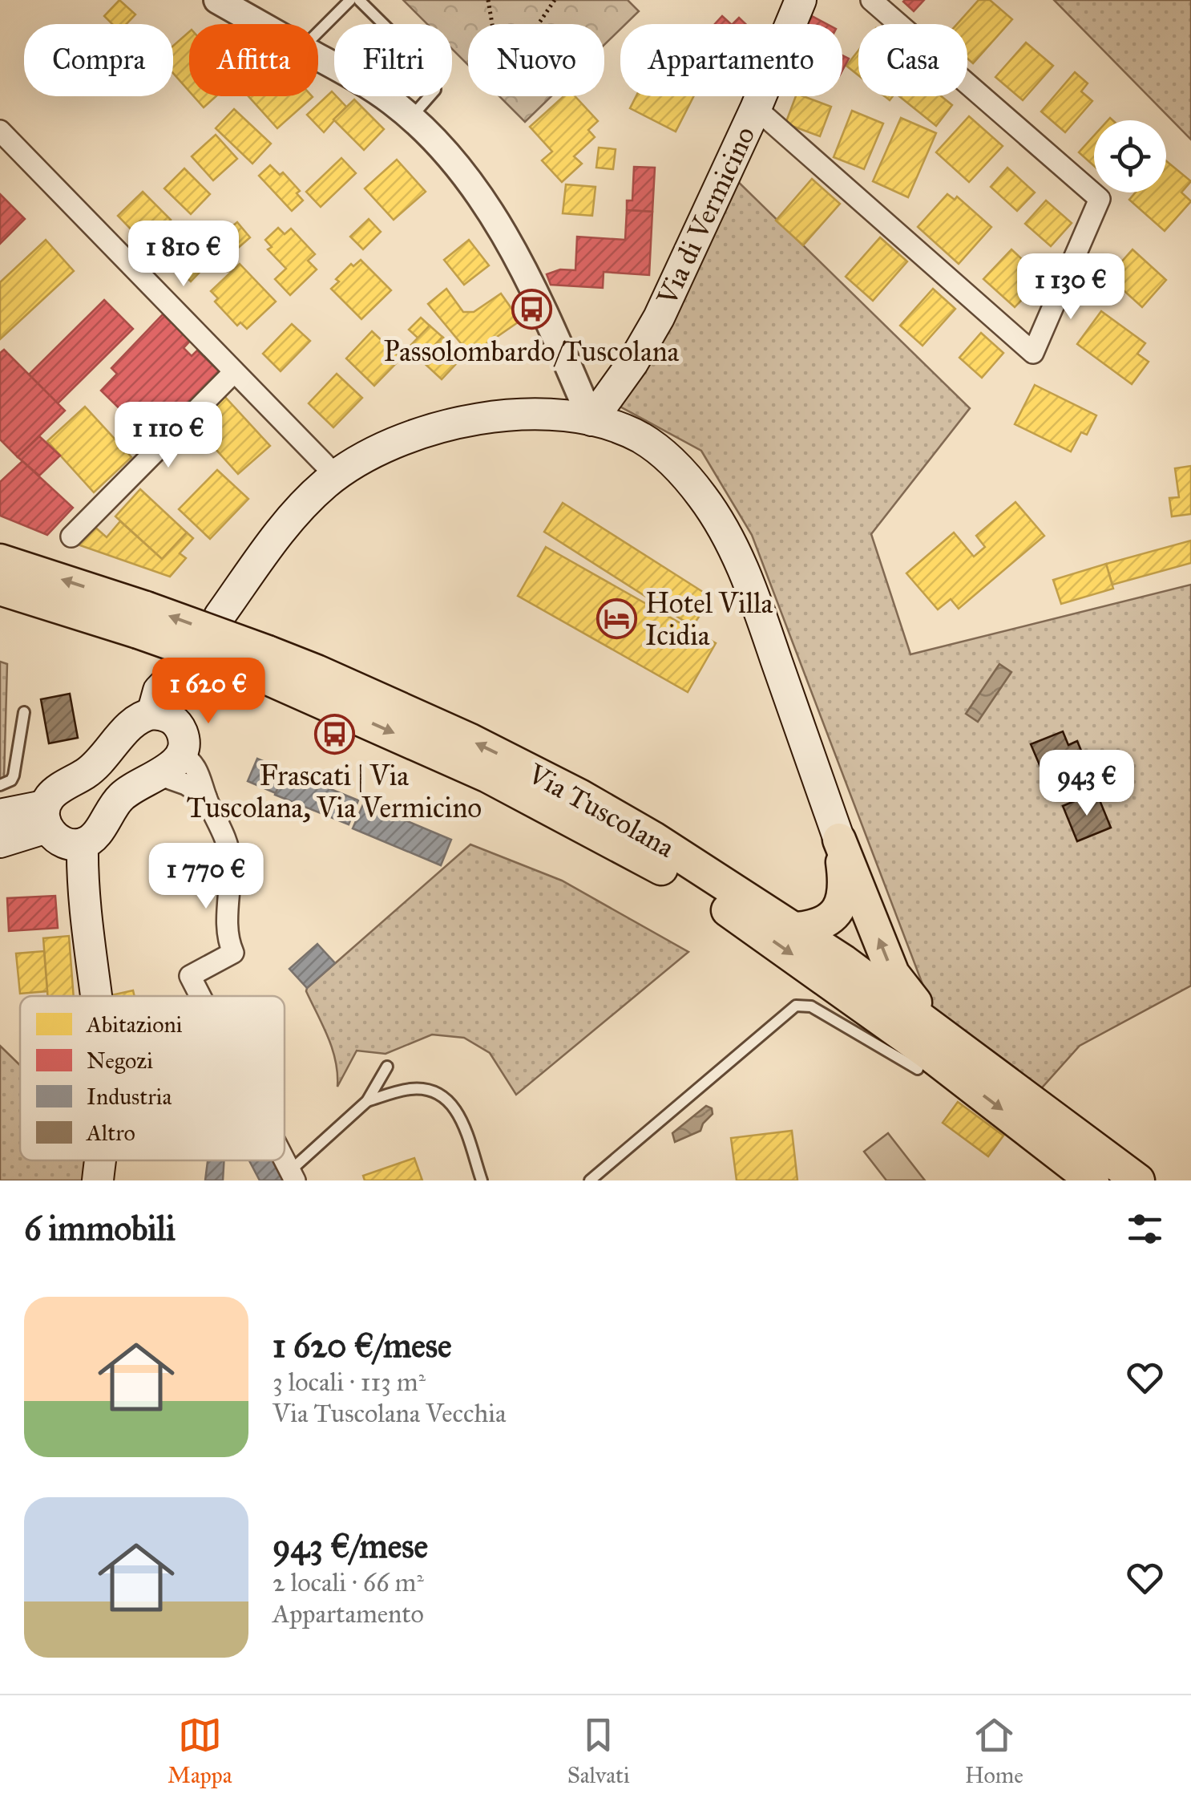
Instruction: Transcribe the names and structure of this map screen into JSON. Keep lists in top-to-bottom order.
{
  "streets": {
    "main road": ["Via di Vermicino", "Via Tuscolana"]
  },
  "places": {
    "bus stop": ["Passolombardo/Tuscolana", "Frascati | Via Tuscolana, Via Vermicino"],
    "hotel": ["Hotel Villa Icidia"]
  },
  "legend": [
    "Abitazioni",
    "Negozi",
    "Industria",
    "Altro"
  ],
  "page": {
    "chip": [
      "Compra",
      "Affitta",
      "Filtri",
      "Nuovo",
      "Appartamento",
      "Casa"
    ],
    "price": [
      "1 810 €",
      "1 130 €",
      "1 110 €",
      "1 620 €",
      "943 €",
      "1 770 €"
    ],
    "heading": "6 immobili",
    "list": [
      {
        "name": "1 620 €/mese",
        "note": "3 locali · 113 m² · Via Tuscolana Vecchia"
      },
      {
        "name": "943 €/mese",
        "note": "2 locali · 66 m² · Appartamento"
      }
    ],
    "tabs": ["Mappa", "Salvati", "Home"]
  }
}
